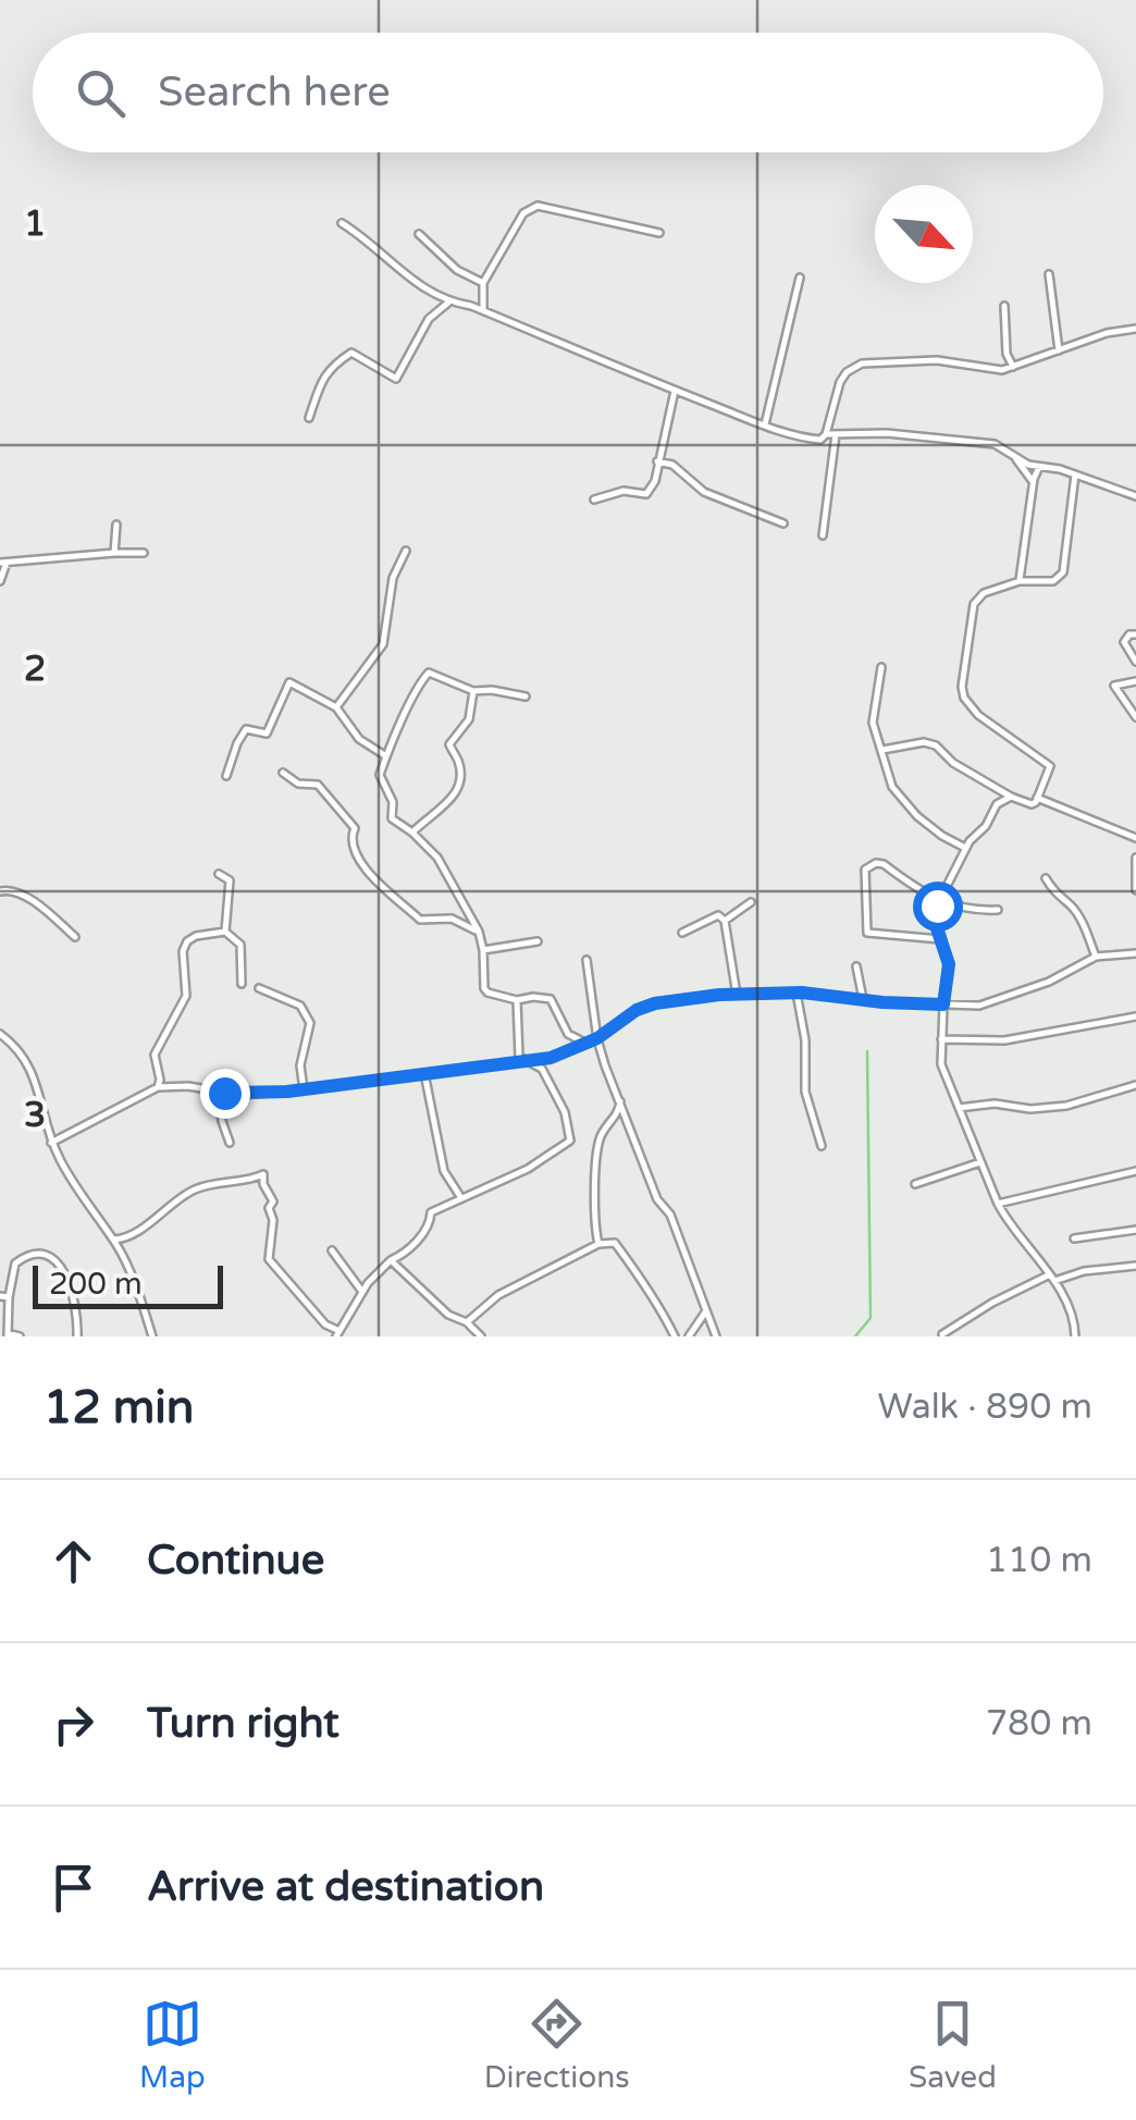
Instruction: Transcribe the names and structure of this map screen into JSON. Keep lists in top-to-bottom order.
{
  "scale_bar": "200 m",
  "north": "bottom right",
  "page": {
    "search": "Search here",
    "scale": "200 m",
    "heading": ["12 min", "Walk · 890 m"],
    "list": [
      ["Continue", "110 m"],
      ["Turn right", "780 m"],
      "Arrive at destination"
    ],
    "nav": ["Map", "Directions", "Saved"]
  },
  "grid": {
    "rows": ["1", "2", "3"]
  }
}
